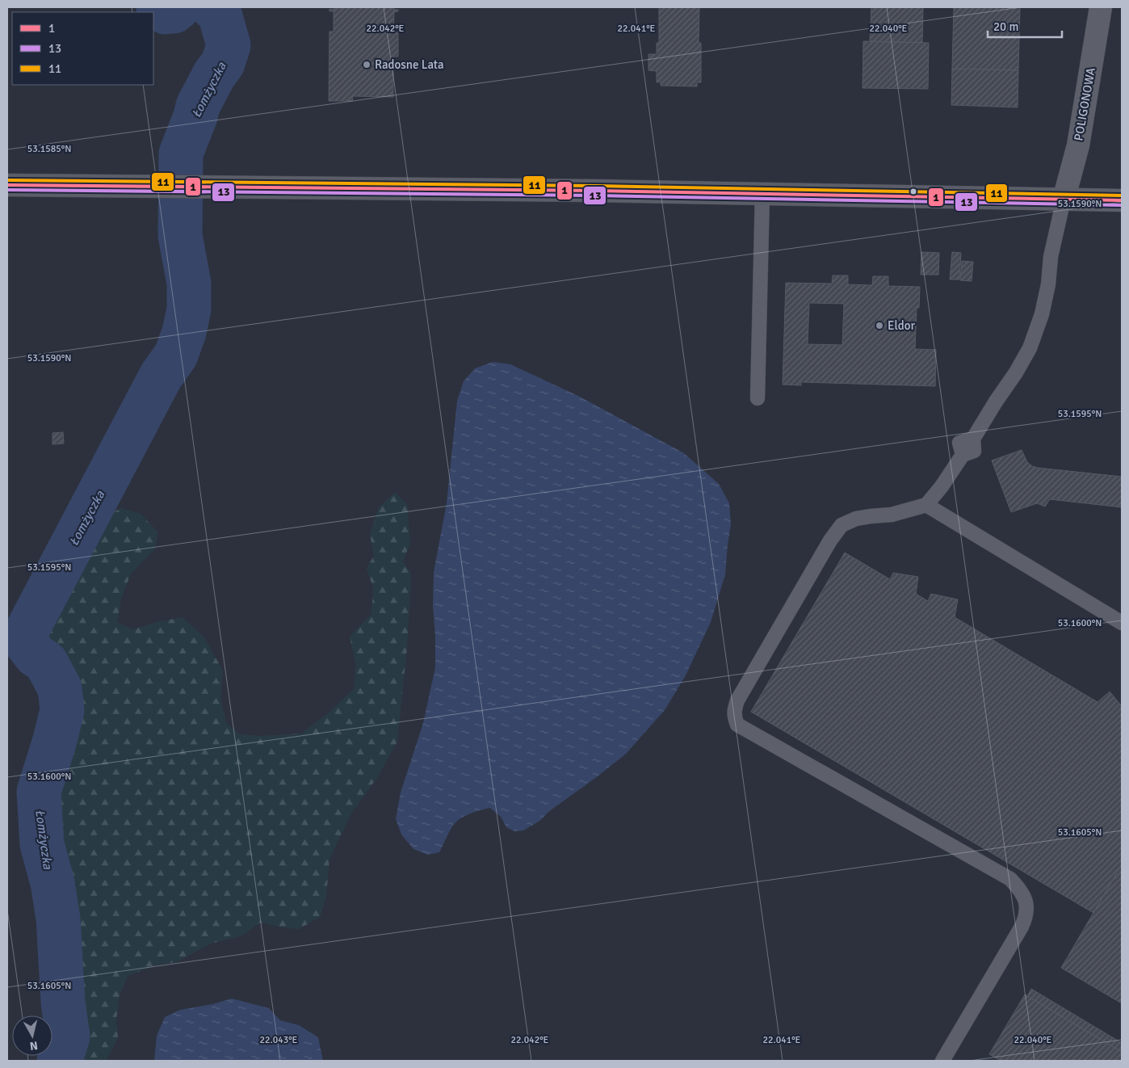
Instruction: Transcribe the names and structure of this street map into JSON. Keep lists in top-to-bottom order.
{
  "streets": {
    "street": ["POLIGONOWA"]
  },
  "water": ["Łomżyczka"],
  "places": ["Radosne Lata", "Eldor"],
  "lines": ["transit line 11", "transit line 1", "transit line 13"],
  "legend": ["1", "13", "11"],
  "scale_bar": "20 m",
  "north": "bottom",
  "coordinates": [
    "22.042°E",
    "22.041°E",
    "22.040°E",
    "53.1585°N",
    "53.1590°N",
    "53.1595°N",
    "53.1600°N",
    "53.1605°N",
    "22.043°E"
  ]
}
